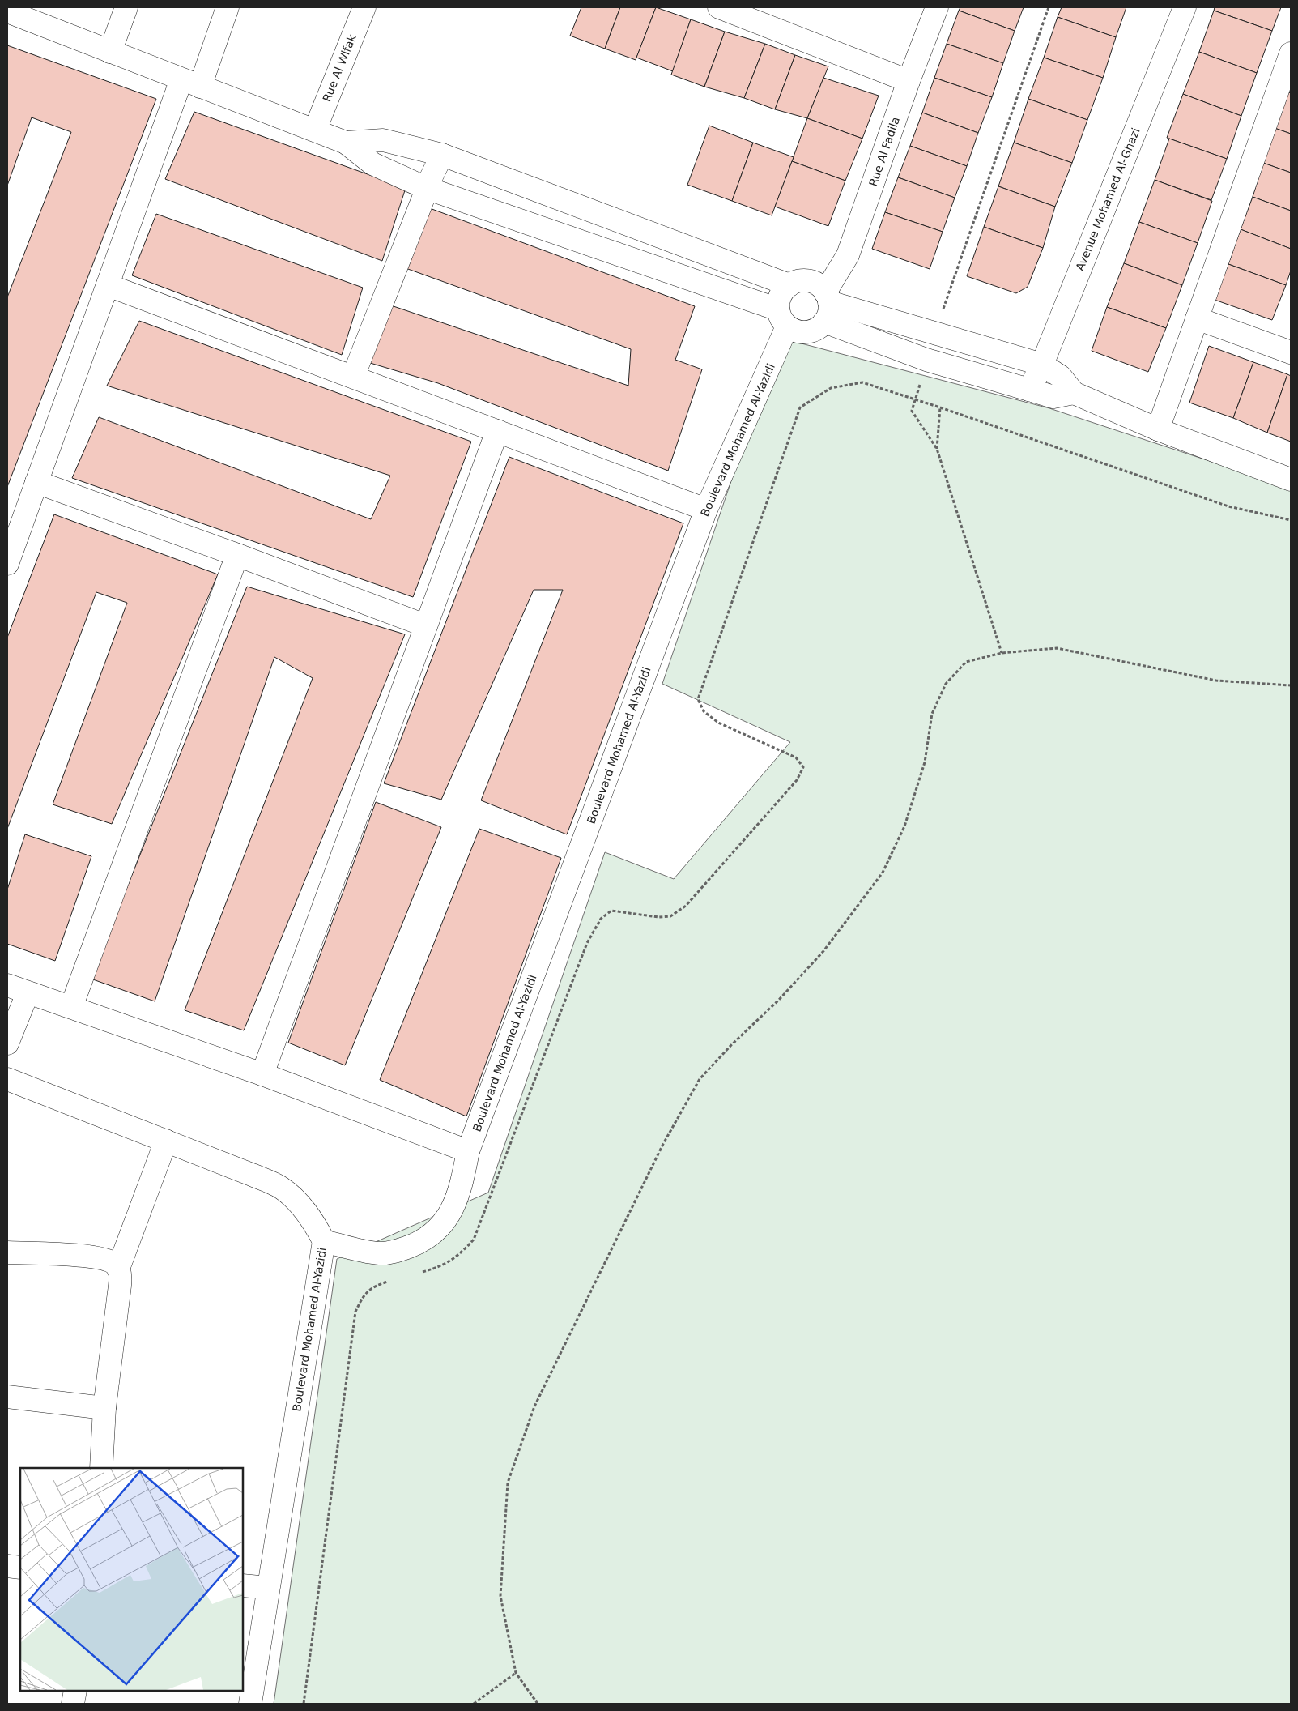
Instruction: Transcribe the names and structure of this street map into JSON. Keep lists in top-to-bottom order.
{
  "streets": {
    "street": [
      "Rue Al Wifak",
      "Rue Al Fadila",
      "Avenue Mohamed Al-Ghazi",
      "Boulevard Mohamed Al-Yazidi"
    ]
  },
  "crossings": [
    ["Rue Al Fadila", "Boulevard Mohamed Al-Yazidi"]
  ]
}
